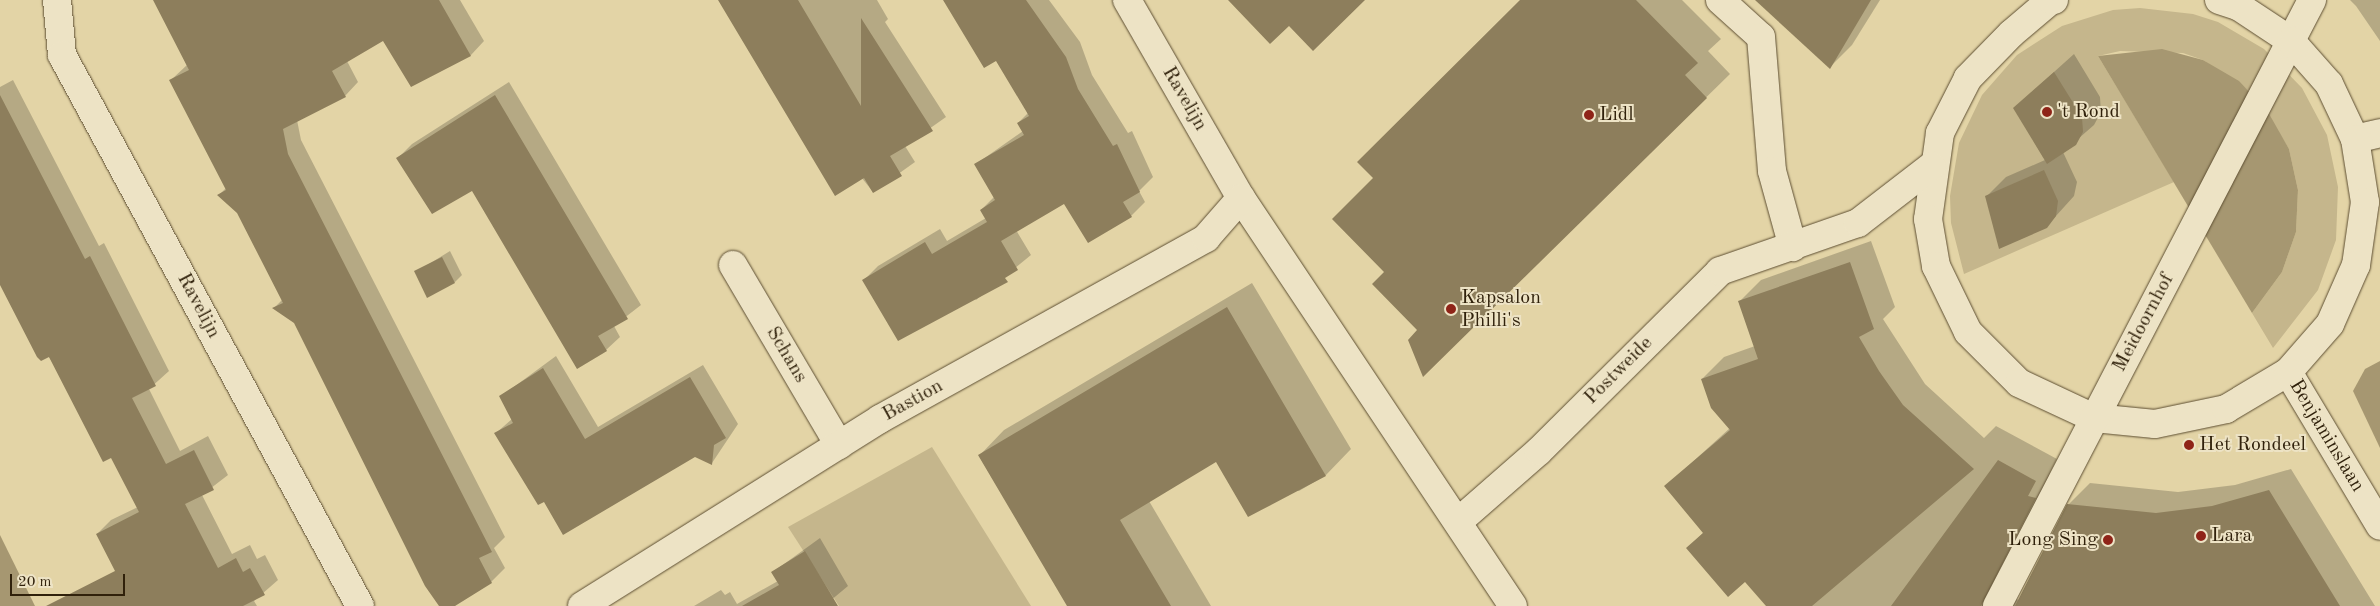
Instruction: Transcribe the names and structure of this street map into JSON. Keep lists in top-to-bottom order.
{
  "streets": {
    "street": [
      "Ravelijn",
      "Meidoornhof",
      "Schans",
      "Postweide",
      "Bastion",
      "Benjaminslaan"
    ]
  },
  "crossings": [
    ["Ravelijn", "Bastion"],
    ["Schans", "Bastion"]
  ],
  "places": [
    "'t Rond",
    "Lidl",
    "Kapsalon Philli's",
    "Het Rondeel",
    "Lara",
    "Long Sing"
  ],
  "scale_bar": "20 m"
}
